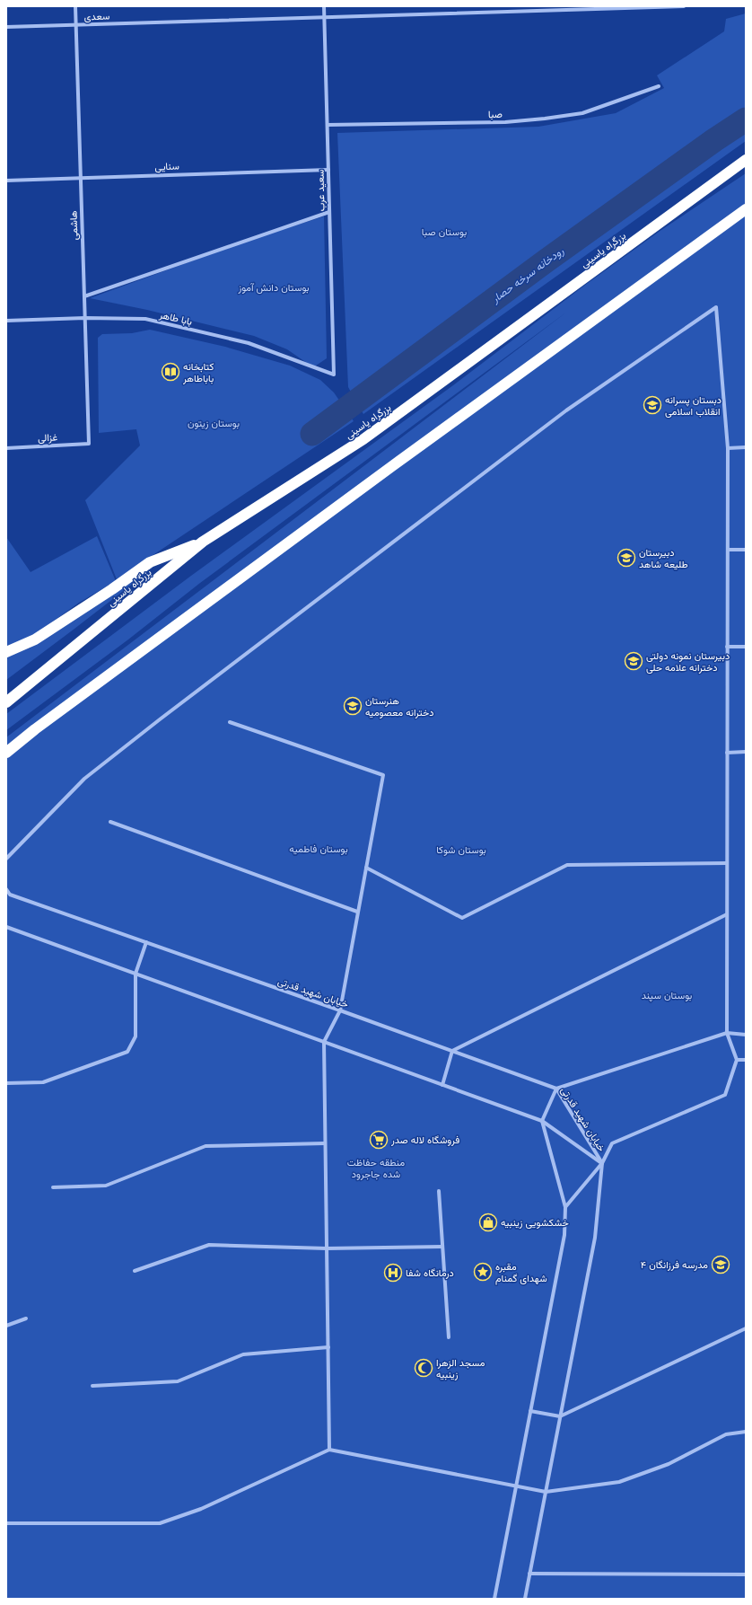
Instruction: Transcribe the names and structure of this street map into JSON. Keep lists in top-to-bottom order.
{
  "streets": {
    "highway": ["بزرگراه یاسینی"],
    "street": [
      "سعدی",
      "صبا",
      "سنایی",
      "سعید عرب",
      "هاشمی",
      "بابا طاهر",
      "غزالی",
      "خیابان شهید قدرتی"
    ]
  },
  "crossings": [
    ["سعدی", "سعید عرب"],
    ["سعدی", "هاشمی"],
    ["صبا", "سعید عرب"],
    ["سنایی", "سعید عرب"],
    ["سنایی", "هاشمی"],
    ["سعید عرب", "بابا طاهر"],
    ["هاشمی", "بابا طاهر"],
    ["هاشمی", "غزالی"]
  ],
  "water": ["رودخانه سرخه حصار"],
  "parks": [
    "بوستان صبا",
    "بوستان دانش آموز",
    "بوستان زیتون",
    "بوستان فاطمیه",
    "بوستان شوکا",
    "بوستان سپند",
    "منطقه حفاظت شده جاجرود"
  ],
  "places": {
    "library": ["کتابخانه باباطاهر"],
    "school or university": [
      "دبستان پسرانه انقلاب اسلامی",
      "دبیرستان طلیعه شاهد",
      "دبیرستان نمونه دولتی دخترانه علامه حلی",
      "هنرستان دخترانه معصومیه",
      "مدرسه فرزانگان ۴"
    ],
    "supermarket": ["فروشگاه لاله صدر"],
    "shop": ["خشکشویی زینبیه"],
    "place": ["مقبره شهدای گمنام"],
    "hospital": ["درمانگاه شفا"],
    "mosque": ["مسجد الزهرا زینبیه"]
  }
}
